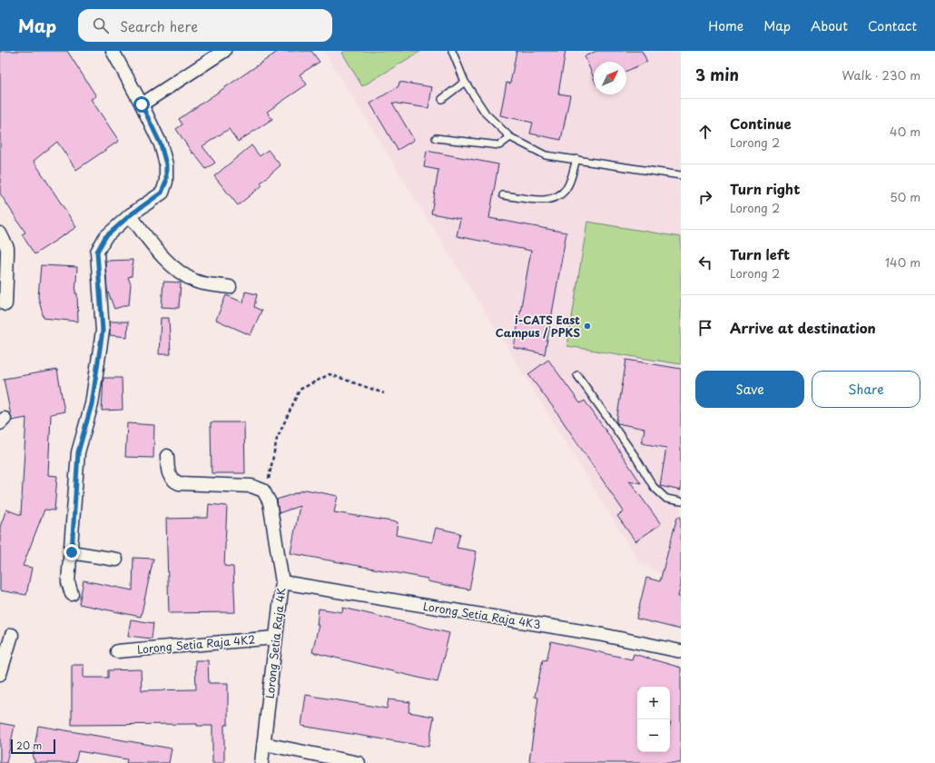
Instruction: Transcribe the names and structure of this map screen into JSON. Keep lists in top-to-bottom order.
{
  "streets": {
    "street": ["Lorong Setia Raja 4K3", "Lorong Setia Raja 4K", "Lorong Setia Raja 4K2"]
  },
  "crossings": [
    ["Lorong Setia Raja 4K3", "Lorong Setia Raja 4K"],
    ["Lorong Setia Raja 4K", "Lorong Setia Raja 4K2"]
  ],
  "places": ["i-CATS East Campus / PPKS"],
  "scale_bar": "20 m",
  "north": "top right",
  "page": {
    "header": "Map",
    "search": "Search here",
    "nav": [
      "Home",
      "Map",
      "About",
      "Contact"
    ],
    "heading": ["3 min", "Walk · 230 m"],
    "list": [
      ["Continue", "Lorong 2", "40 m"],
      ["Turn right", "Lorong 2", "50 m"],
      ["Turn left", "Lorong 2", "140 m"],
      "Arrive at destination"
    ],
    "buttons": ["Save", "Share"],
    "map_buttons": ["+", "−"],
    "scale": "20 m"
  }
}
